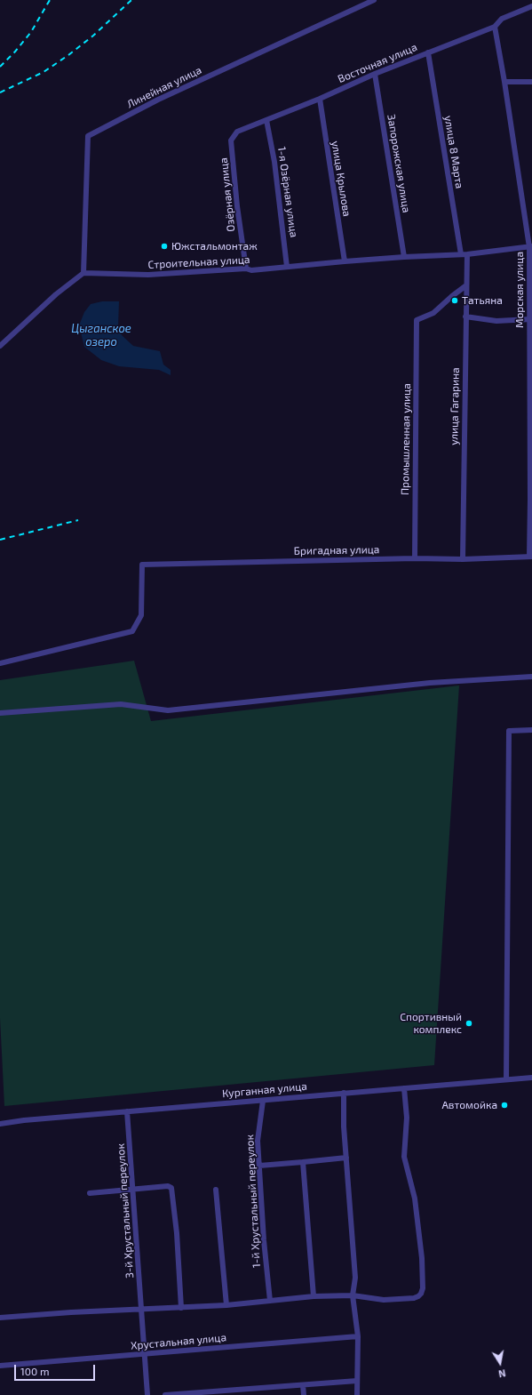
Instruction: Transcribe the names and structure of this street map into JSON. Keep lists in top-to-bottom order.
{
  "streets": {
    "street": [
      "Восточная улица",
      "Линейная улица",
      "улица 8 Марта",
      "Запорожская улица",
      "улица Крылова",
      "1-я Озёрная улица",
      "Озёрная улица",
      "Строительная улица",
      "Морская улица",
      "улица Гагарина",
      "Промышленная улица",
      "Бригадная улица",
      "Курганная улица",
      "1-й Хрустальный переулок",
      "3-й Хрустальный переулок",
      "Хрустальная улица"
    ]
  },
  "crossings": [
    ["Восточная улица", "улица 8 Марта"],
    ["Восточная улица", "Запорожская улица"],
    ["Восточная улица", "улица Крылова"],
    ["Восточная улица", "1-я Озёрная улица"],
    ["Восточная улица", "Озёрная улица"],
    ["Восточная улица", "Морская улица"],
    ["Линейная улица", "Строительная улица"],
    ["улица 8 Марта", "Строительная улица"],
    ["Запорожская улица", "Строительная улица"],
    ["улица Крылова", "Строительная улица"],
    ["1-я Озёрная улица", "Строительная улица"],
    ["Озёрная улица", "Строительная улица"],
    ["Строительная улица", "Морская улица"],
    ["Строительная улица", "улица Гагарина"],
    ["Морская улица", "Бригадная улица"],
    ["улица Гагарина", "Промышленная улица"],
    ["улица Гагарина", "Бригадная улица"],
    ["Промышленная улица", "Бригадная улица"],
    ["Курганная улица", "1-й Хрустальный переулок"],
    ["Курганная улица", "3-й Хрустальный переулок"],
    ["3-й Хрустальный переулок", "Хрустальная улица"]
  ],
  "water": ["Цыганское озеро"],
  "places": [
    "Южстальмонтаж",
    "Татьяна",
    "Спортивный комплекс",
    "Автомойка"
  ],
  "scale_bar": "100 m",
  "north": "bottom"
}
